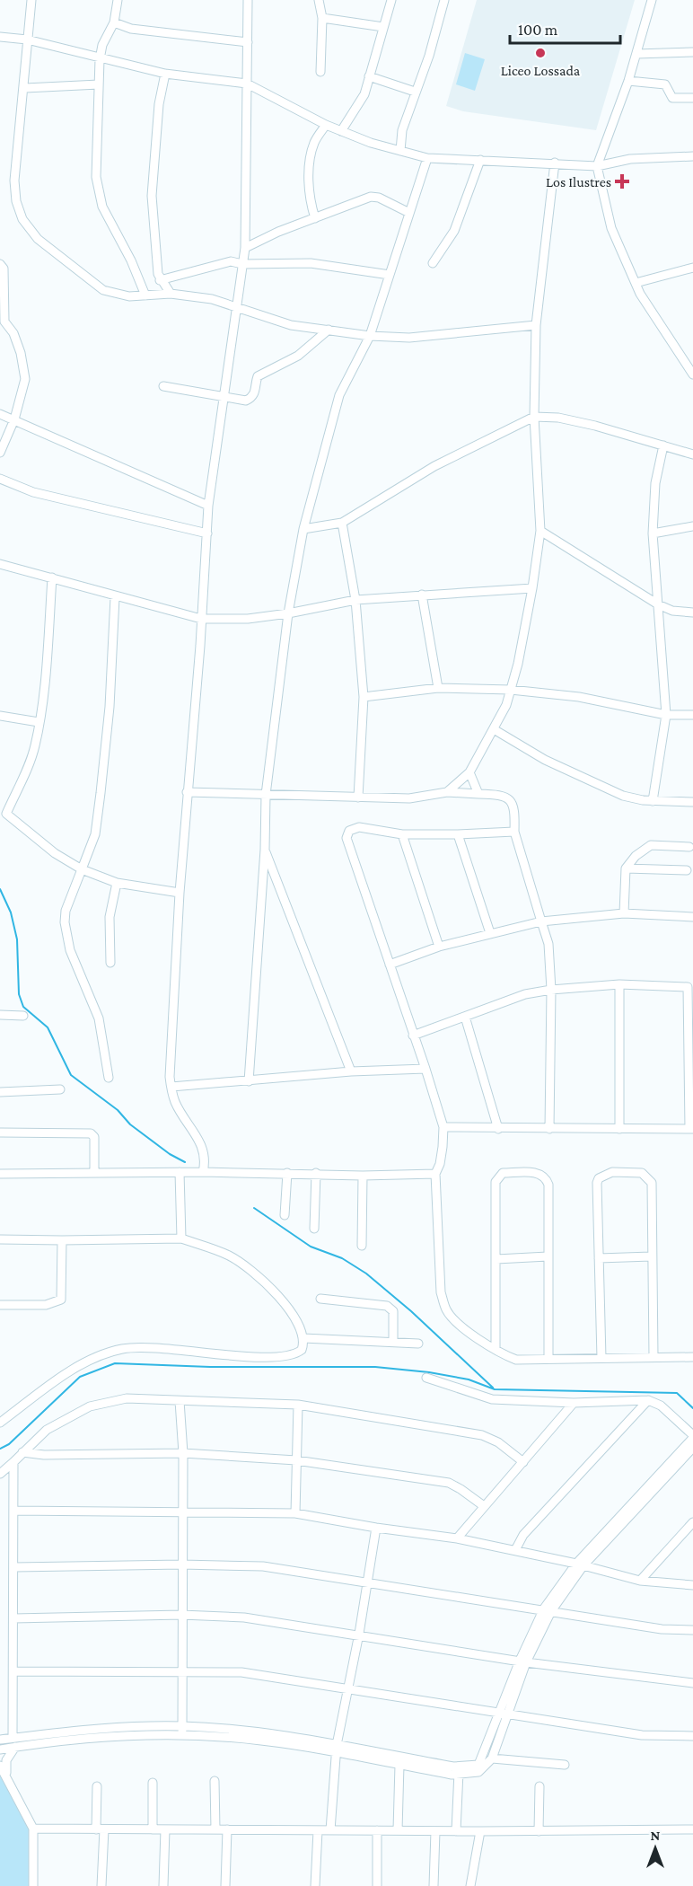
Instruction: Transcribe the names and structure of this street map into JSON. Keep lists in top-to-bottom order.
{
  "places": {
    "other": ["Liceo Lossada"],
    "health": ["Los Ilustres"]
  },
  "scale_bar": "100 m",
  "north": "top"
}
